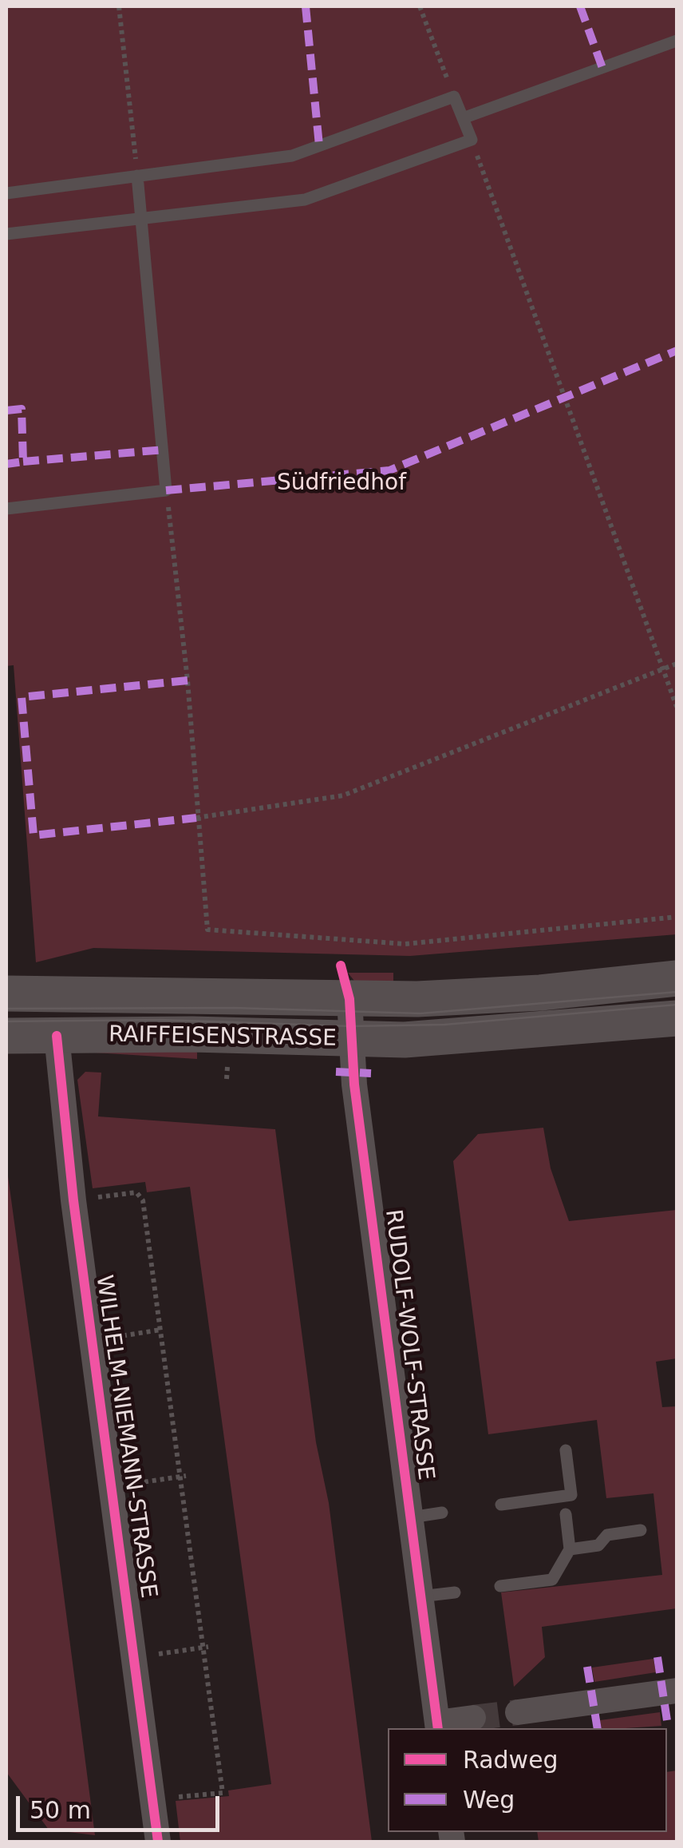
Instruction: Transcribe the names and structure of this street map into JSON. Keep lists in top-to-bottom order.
{
  "streets": {
    "main road": ["RAIFFEISENSTRASSE"],
    "street": ["RUDOLF-WOLF-STRASSE", "WILHELM-NIEMANN-STRASSE"]
  },
  "crossings": [
    ["RAIFFEISENSTRASSE", "RUDOLF-WOLF-STRASSE"],
    ["RAIFFEISENSTRASSE", "WILHELM-NIEMANN-STRASSE"]
  ],
  "parks": ["Südfriedhof"],
  "legend": ["Radweg", "Weg"],
  "scale_bar": "50 m"
}
